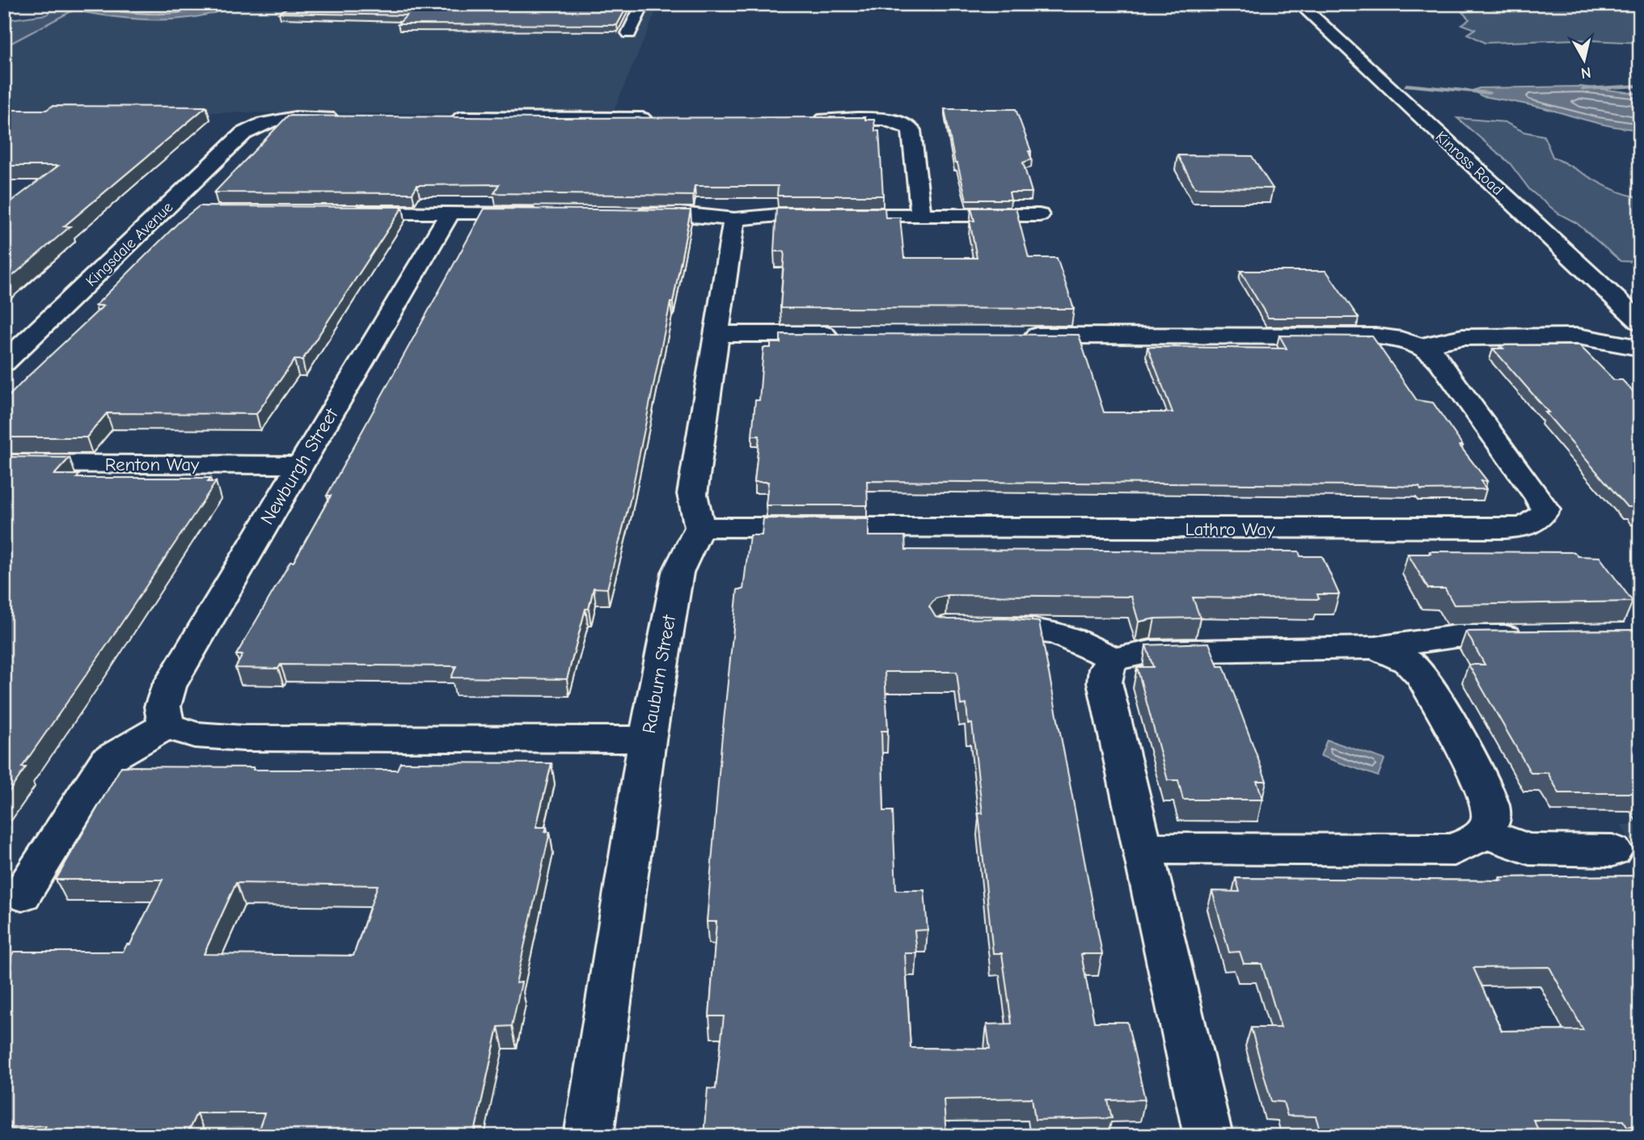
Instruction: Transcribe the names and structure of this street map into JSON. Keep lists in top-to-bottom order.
{
  "streets": {
    "street": [
      "Kinross Road",
      "Kingsdale Avenue",
      "Renton Way",
      "Newburgh Street",
      "Lathro Way",
      "Rauburn Street"
    ]
  },
  "crossings": [
    ["Kinross Road", "Lathro Way"],
    ["Renton Way", "Newburgh Street"],
    ["Lathro Way", "Rauburn Street"]
  ],
  "north": "bottom"
}
